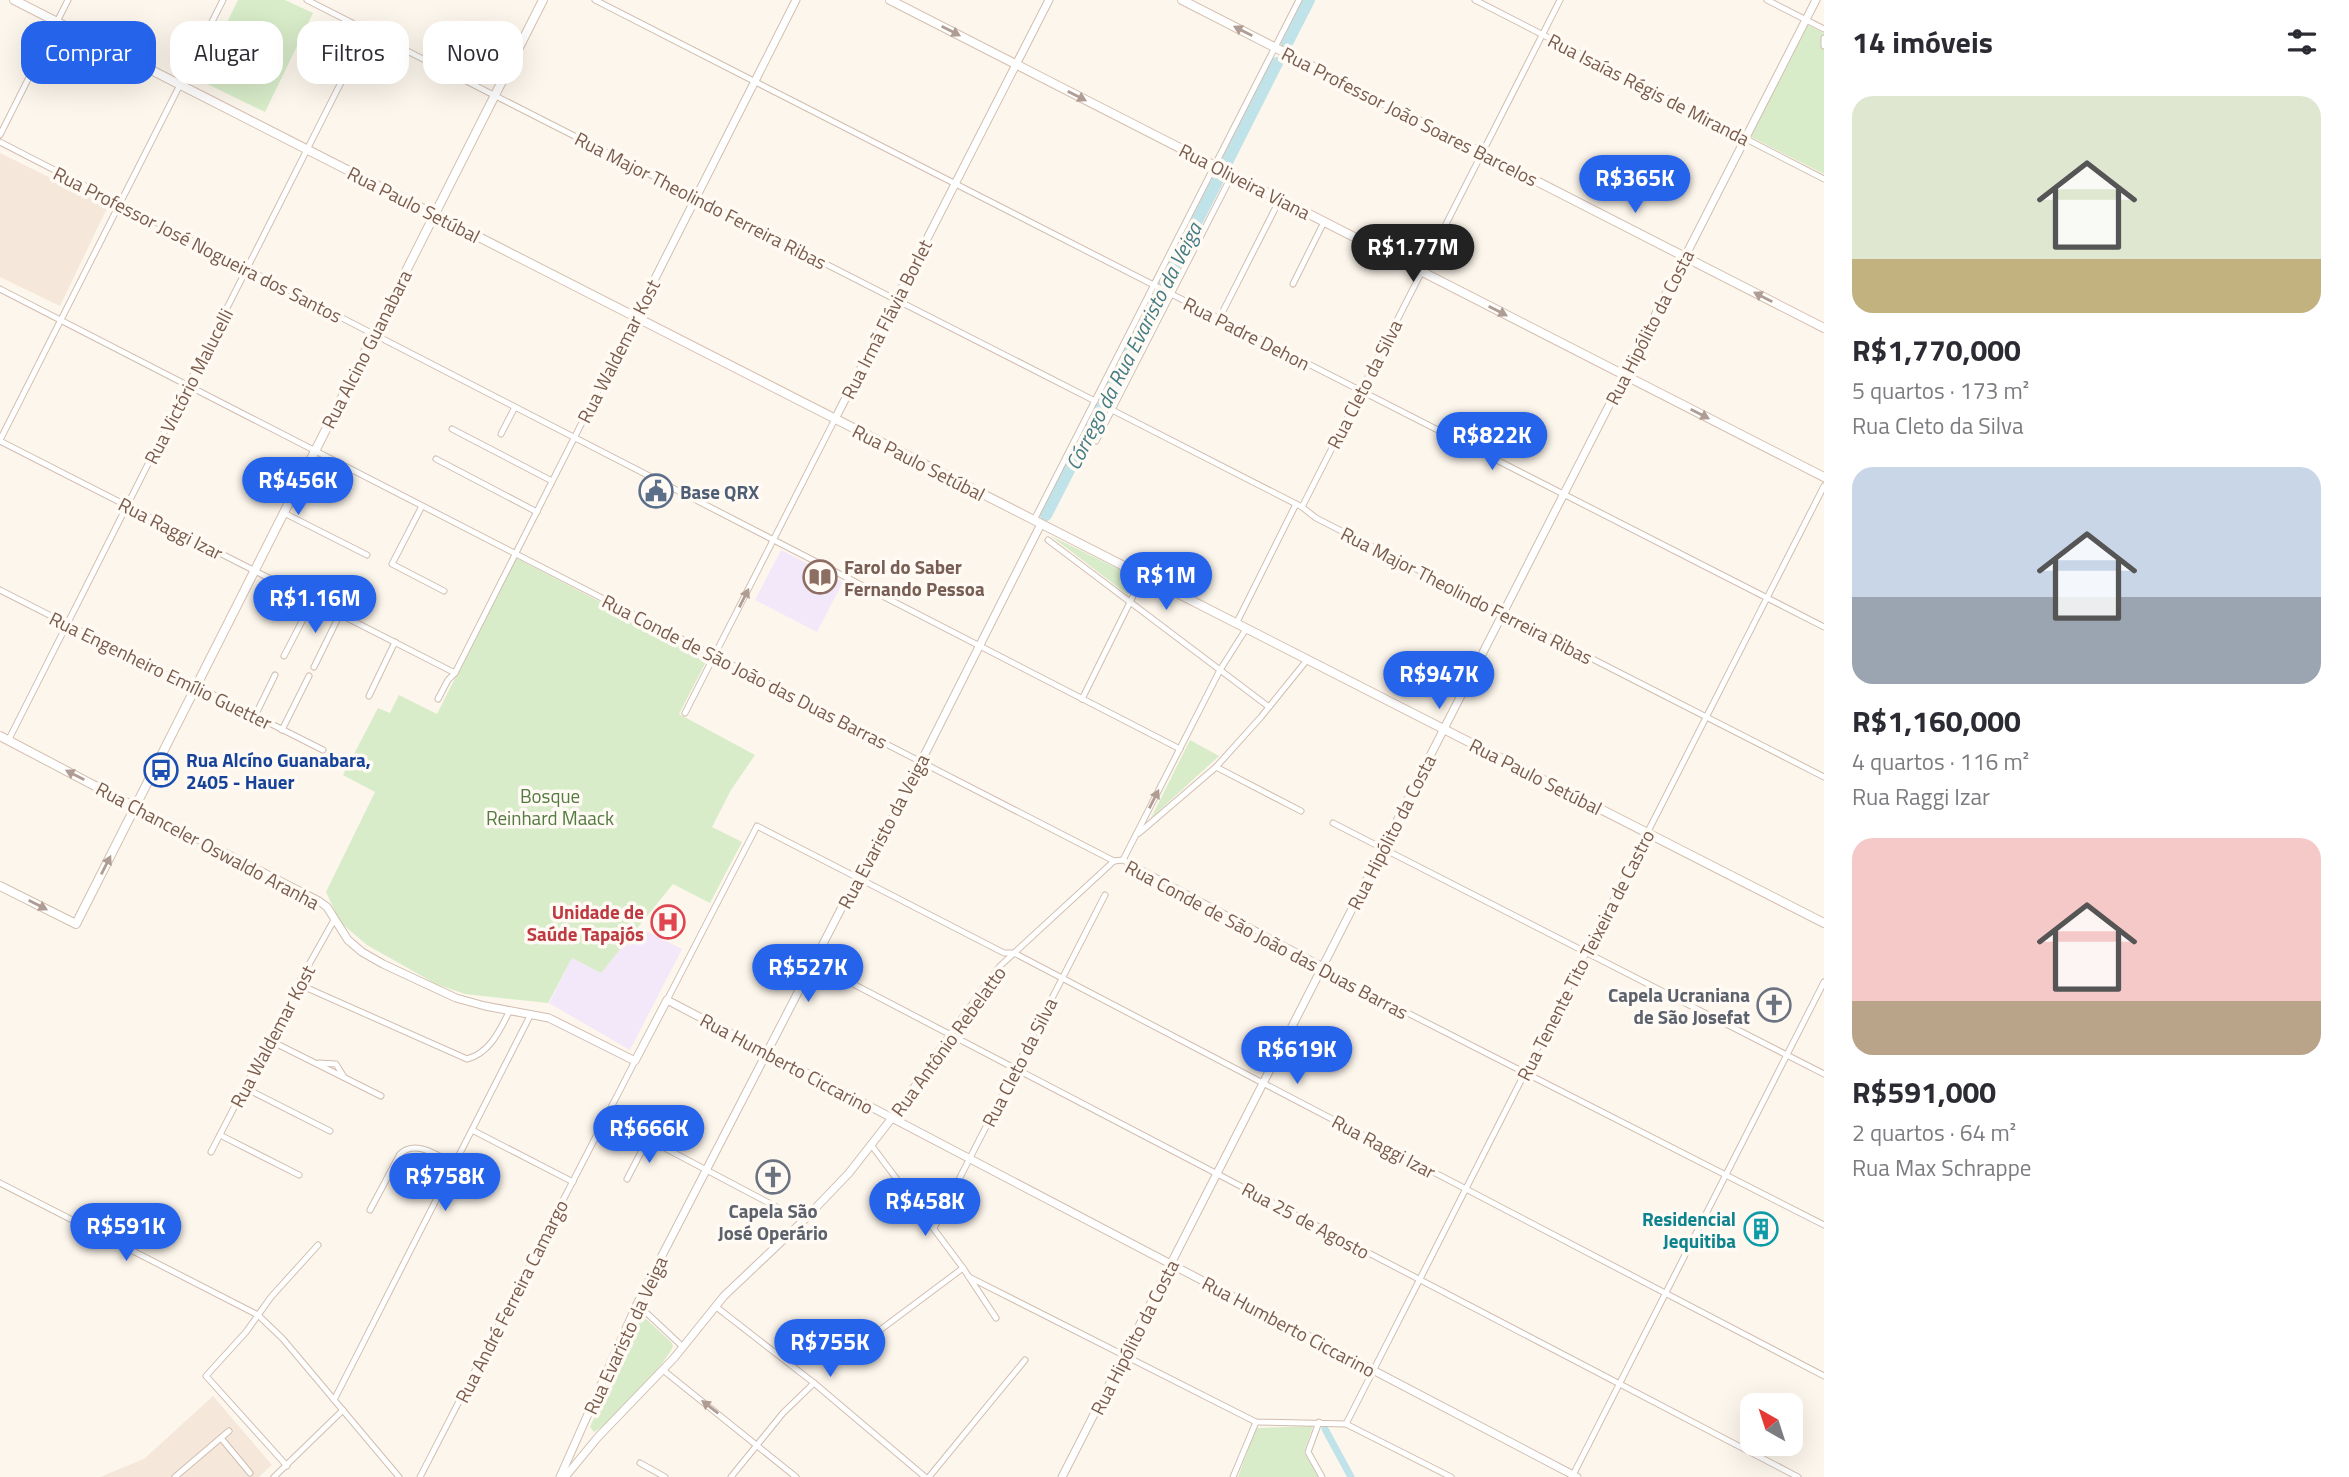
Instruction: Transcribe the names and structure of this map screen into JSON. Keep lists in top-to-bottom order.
{
  "streets": {
    "main road": [
      "Rua Professor João Soares Barcelos",
      "Rua Oliveira Viana",
      "Rua Paulo Setúbal",
      "Rua Alcino Guanabara",
      "Rua Chanceler Oswaldo Aranha"
    ],
    "street": [
      "Rua Isaías Régis de Miranda",
      "Rua Major Theolindo Ferreira Ribas",
      "Rua Professor José Nogueira dos Santos",
      "Rua Irmã Flávia Borlet",
      "Rua Hipólito da Costa",
      "Rua Padre Dehon",
      "Rua Waldemar Kost",
      "Rua Cleto da Silva",
      "Rua Victório Malucelli",
      "Rua Raggi Izar",
      "Rua Engenheiro Emílio Guetter",
      "Rua Conde de São João das Duas Barras",
      "Rua Evaristo da Veiga",
      "Rua Tenente Tito Teixeira de Castro",
      "Rua Antônio Rebelatto",
      "Rua Humberto Ciccarino",
      "Rua 25 de Agosto",
      "Rua André Ferreira Camargo"
    ]
  },
  "crossings": [
    ["Rua Isaías Régis de Miranda", "Rua Hipólito da Costa"],
    ["Rua Isaías Régis de Miranda", "Rua Cleto da Silva"],
    ["Rua Professor João Soares Barcelos", "Rua Hipólito da Costa"],
    ["Rua Professor João Soares Barcelos", "Rua Cleto da Silva"],
    ["Rua Professor João Soares Barcelos", "Rua Evaristo da Veiga"],
    ["Rua Oliveira Viana", "Rua Irmã Flávia Borlet"],
    ["Rua Oliveira Viana", "Rua Hipólito da Costa"],
    ["Rua Oliveira Viana", "Rua Cleto da Silva"],
    ["Rua Oliveira Viana", "Rua Evaristo da Veiga"],
    ["Rua Major Theolindo Ferreira Ribas", "Rua Irmã Flávia Borlet"],
    ["Rua Major Theolindo Ferreira Ribas", "Rua Hipólito da Costa"],
    ["Rua Major Theolindo Ferreira Ribas", "Rua Alcino Guanabara"],
    ["Rua Major Theolindo Ferreira Ribas", "Rua Waldemar Kost"],
    ["Rua Major Theolindo Ferreira Ribas", "Rua Cleto da Silva"],
    ["Rua Major Theolindo Ferreira Ribas", "Rua Evaristo da Veiga"],
    ["Rua Major Theolindo Ferreira Ribas", "Rua Tenente Tito Teixeira de Castro"],
    ["Rua Paulo Setúbal", "Rua Irmã Flávia Borlet"],
    ["Rua Paulo Setúbal", "Rua Hipólito da Costa"],
    ["Rua Paulo Setúbal", "Rua Alcino Guanabara"],
    ["Rua Paulo Setúbal", "Rua Waldemar Kost"],
    ["Rua Paulo Setúbal", "Rua Cleto da Silva"],
    ["Rua Paulo Setúbal", "Rua Victório Malucelli"],
    ["Rua Paulo Setúbal", "Rua Evaristo da Veiga"],
    ["Rua Paulo Setúbal", "Rua Tenente Tito Teixeira de Castro"],
    ["Rua Professor José Nogueira dos Santos", "Rua Irmã Flávia Borlet"],
    ["Rua Professor José Nogueira dos Santos", "Rua Alcino Guanabara"],
    ["Rua Professor José Nogueira dos Santos", "Rua Waldemar Kost"],
    ["Rua Professor José Nogueira dos Santos", "Rua Victório Malucelli"],
    ["Rua Professor José Nogueira dos Santos", "Rua Evaristo da Veiga"],
    ["Rua Irmã Flávia Borlet", "Rua Padre Dehon"],
    ["Rua Irmã Flávia Borlet", "Rua Conde de São João das Duas Barras"],
    ["Rua Hipólito da Costa", "Rua Padre Dehon"],
    ["Rua Hipólito da Costa", "Rua Raggi Izar"],
    ["Rua Hipólito da Costa", "Rua Conde de São João das Duas Barras"],
    ["Rua Hipólito da Costa", "Rua Humberto Ciccarino"],
    ["Rua Hipólito da Costa", "Rua 25 de Agosto"],
    ["Rua Padre Dehon", "Rua Waldemar Kost"],
    ["Rua Padre Dehon", "Rua Cleto da Silva"],
    ["Rua Padre Dehon", "Rua Evaristo da Veiga"],
    ["Rua Padre Dehon", "Rua Tenente Tito Teixeira de Castro"],
    ["Rua Alcino Guanabara", "Rua Raggi Izar"],
    ["Rua Alcino Guanabara", "Rua Engenheiro Emílio Guetter"],
    ["Rua Alcino Guanabara", "Rua Conde de São João das Duas Barras"],
    ["Rua Alcino Guanabara", "Rua Chanceler Oswaldo Aranha"],
    ["Rua Waldemar Kost", "Rua Raggi Izar"],
    ["Rua Waldemar Kost", "Rua Conde de São João das Duas Barras"],
    ["Rua Waldemar Kost", "Rua Chanceler Oswaldo Aranha"],
    ["Rua Cleto da Silva", "Rua Raggi Izar"],
    ["Rua Cleto da Silva", "Rua Humberto Ciccarino"],
    ["Rua Cleto da Silva", "Rua 25 de Agosto"],
    ["Rua Victório Malucelli", "Rua Raggi Izar"],
    ["Rua Victório Malucelli", "Rua Engenheiro Emílio Guetter"],
    ["Rua Victório Malucelli", "Rua Conde de São João das Duas Barras"],
    ["Rua Victório Malucelli", "Rua Chanceler Oswaldo Aranha"],
    ["Rua Raggi Izar", "Rua Evaristo da Veiga"],
    ["Rua Raggi Izar", "Rua Tenente Tito Teixeira de Castro"],
    ["Rua Raggi Izar", "Rua Antônio Rebelatto"],
    ["Rua Raggi Izar", "Rua André Ferreira Camargo"],
    ["Rua Conde de São João das Duas Barras", "Rua Evaristo da Veiga"],
    ["Rua Conde de São João das Duas Barras", "Rua Tenente Tito Teixeira de Castro"],
    ["Rua Conde de São João das Duas Barras", "Rua Antônio Rebelatto"],
    ["Rua Evaristo da Veiga", "Rua Antônio Rebelatto"],
    ["Rua Evaristo da Veiga", "Rua Humberto Ciccarino"],
    ["Rua Evaristo da Veiga", "Rua 25 de Agosto"],
    ["Rua Chanceler Oswaldo Aranha", "Rua André Ferreira Camargo"],
    ["Rua Tenente Tito Teixeira de Castro", "Rua Humberto Ciccarino"],
    ["Rua Tenente Tito Teixeira de Castro", "Rua 25 de Agosto"],
    ["Rua Antônio Rebelatto", "Rua Humberto Ciccarino"],
    ["Rua Antônio Rebelatto", "Rua 25 de Agosto"],
    ["Rua Humberto Ciccarino", "Rua André Ferreira Camargo"]
  ],
  "one_way": ["Rua Professor João Soares Barcelos", "Rua Oliveira Viana"],
  "water": ["Córrego da Rua Evaristo da Veiga"],
  "parks": ["Bosque Reinhard Maack"],
  "places": {
    "public building": ["Base QRX"],
    "library": ["Farol do Saber Fernando Pessoa"],
    "bus stop": ["Rua Alcíno Guanabara, 2405 - Hauer"],
    "hospital": ["Unidade de Saúde Tapajós"],
    "church": ["Capela Ucraniana de São Josefat", "Capela São José Operário"],
    "building": ["Residencial Jequitiba"]
  },
  "north": "top left",
  "page": {
    "heading": "14 imóveis",
    "chip": [
      "Comprar",
      "Alugar",
      "Filtros",
      "Novo"
    ],
    "list": [
      {
        "name": "R$1,770,000",
        "note": "5 quartos · 173 m² · Rua Cleto da Silva"
      },
      {
        "name": "R$1,160,000",
        "note": "4 quartos · 116 m² · Rua Raggi Izar"
      },
      {
        "name": "R$591,000",
        "note": "2 quartos · 64 m² · Rua Max Schrappe"
      }
    ],
    "price": [
      "R$365K",
      "R$1.77M",
      "R$822K",
      "R$456K",
      "R$1M",
      "R$1.16M",
      "R$947K",
      "R$527K",
      "R$619K",
      "R$666K",
      "R$758K",
      "R$458K",
      "R$591K",
      "R$755K"
    ]
  }
}
